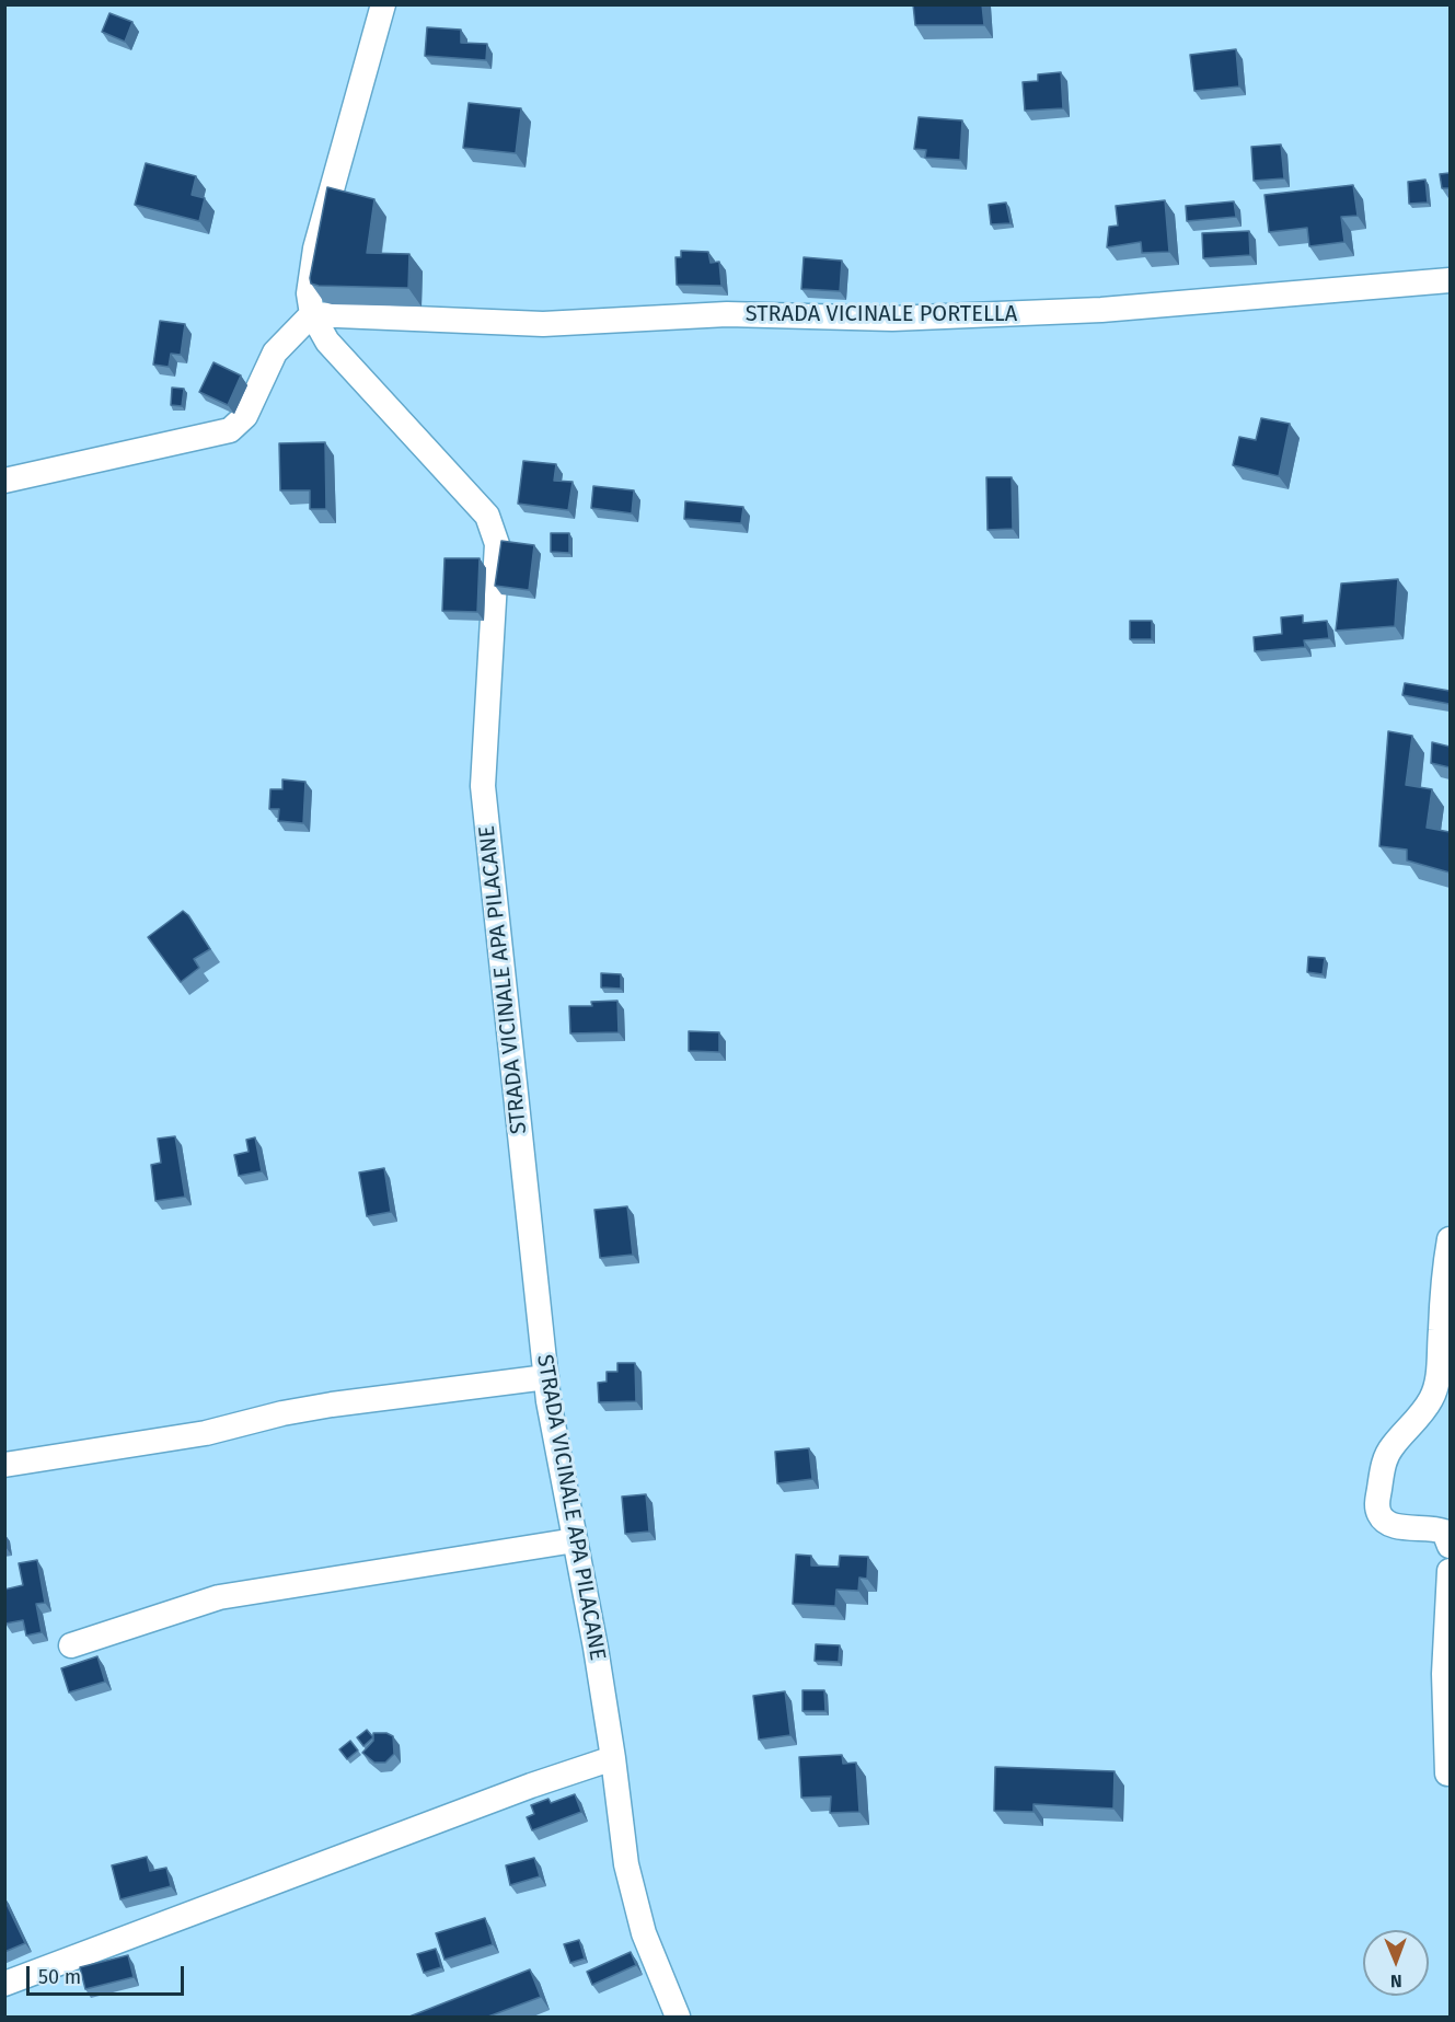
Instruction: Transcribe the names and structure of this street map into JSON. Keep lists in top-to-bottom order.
{
  "streets": {
    "street": ["STRADA VICINALE PORTELLA", "STRADA VICINALE APA PILACANE"]
  },
  "crossings": [
    ["STRADA VICINALE PORTELLA", "STRADA VICINALE APA PILACANE"]
  ],
  "scale_bar": "50 m",
  "north": "bottom"
}
